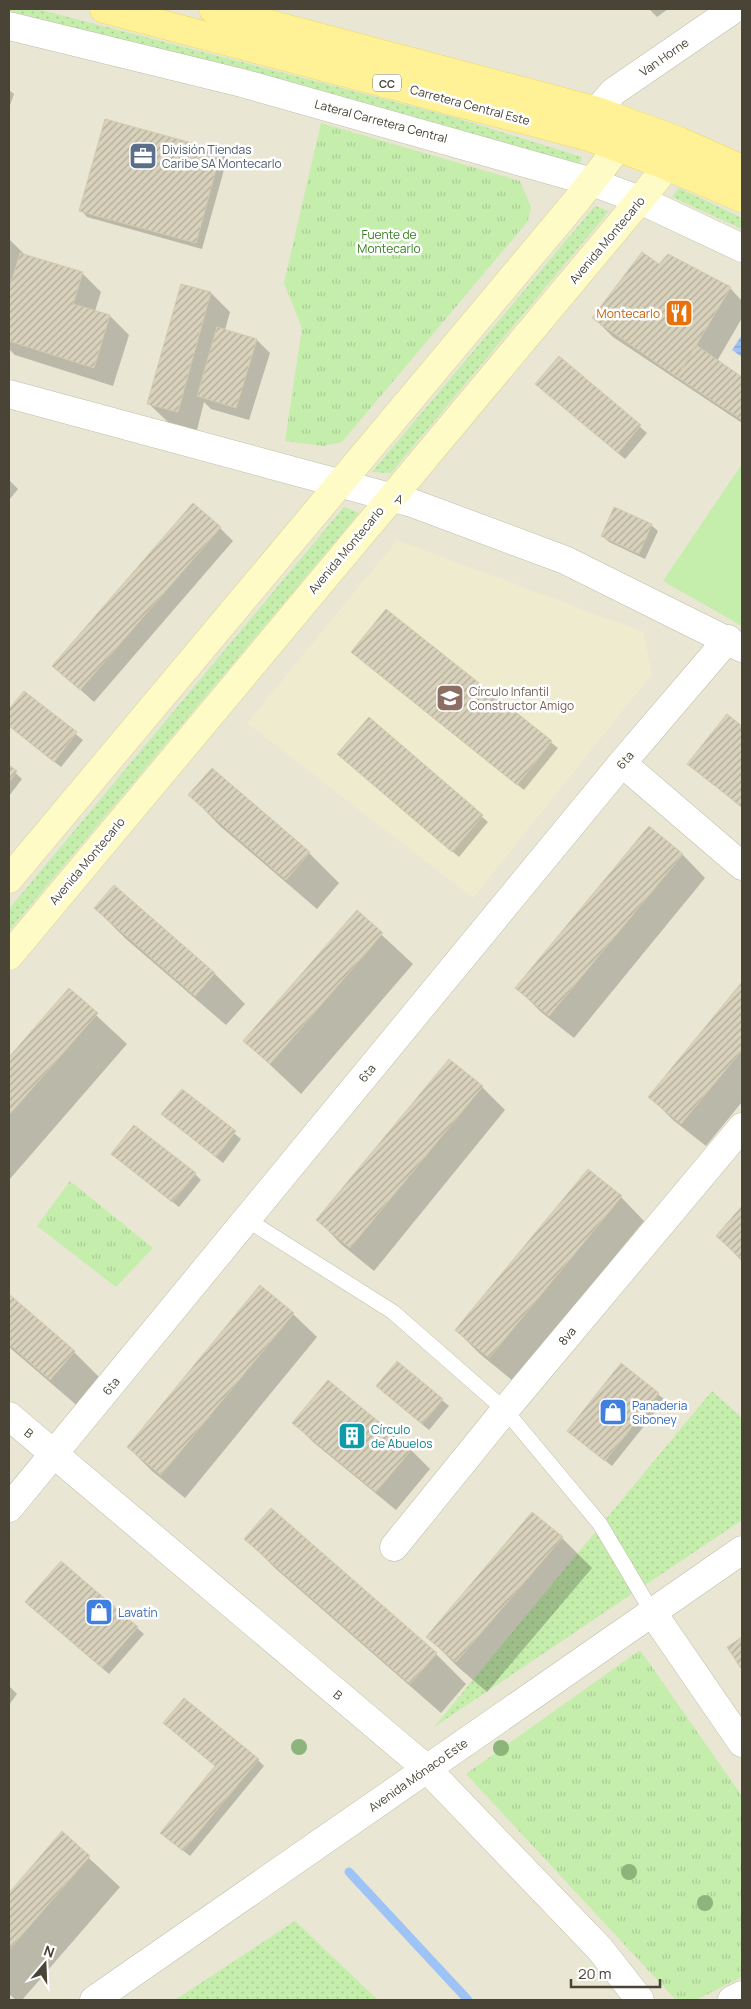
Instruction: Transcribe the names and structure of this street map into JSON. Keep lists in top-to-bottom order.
{
  "streets": {
    "main road": ["CC", "Carretera Central Este", "Avenida Montecarlo"],
    "street": [
      "Van Horne",
      "Lateral Carretera Central",
      "A",
      "6ta",
      "8va",
      "B",
      "Avenida Mónaco Este"
    ]
  },
  "crossings": [
    ["Van Horne", "CC"],
    ["CC", "Avenida Montecarlo"],
    ["Carretera Central Este", "Avenida Montecarlo"],
    ["Lateral Carretera Central", "Avenida Montecarlo"],
    ["Avenida Montecarlo", "A"],
    ["A", "6ta"],
    ["6ta", "B"],
    ["B", "Avenida Mónaco Este"]
  ],
  "parks": ["Fuente de Montecarlo"],
  "places": {
    "office": ["División Tiendas Caribe SA Montecarlo"],
    "restaurant": ["Montecarlo"],
    "school or university": ["Círculo Infantil Constructor Amigo"],
    "shop": ["Panaderia Siboney", "Lavatín"],
    "building": ["Círculo de Abuelos"]
  },
  "scale_bar": "20 m",
  "north": "top"
}
